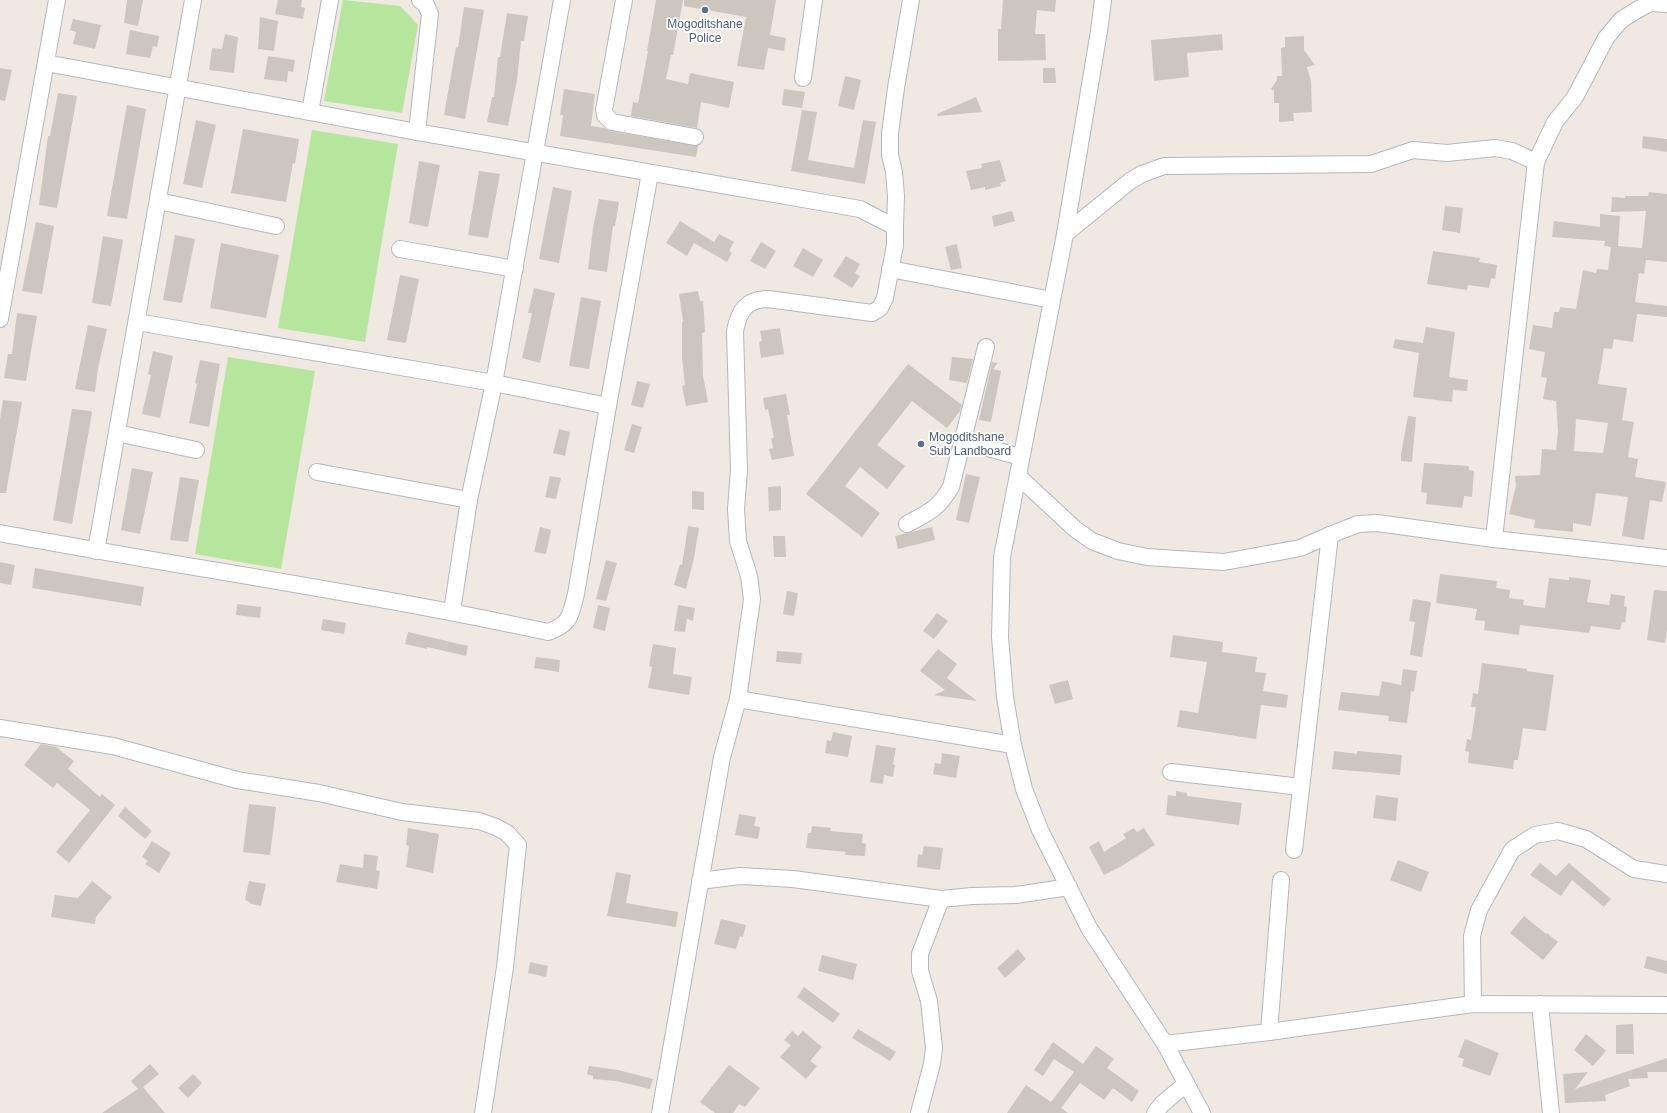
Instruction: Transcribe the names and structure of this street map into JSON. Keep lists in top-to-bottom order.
{
  "places": ["Mogoditshane Police", "Mogoditshane Sub Landboard"]
}
